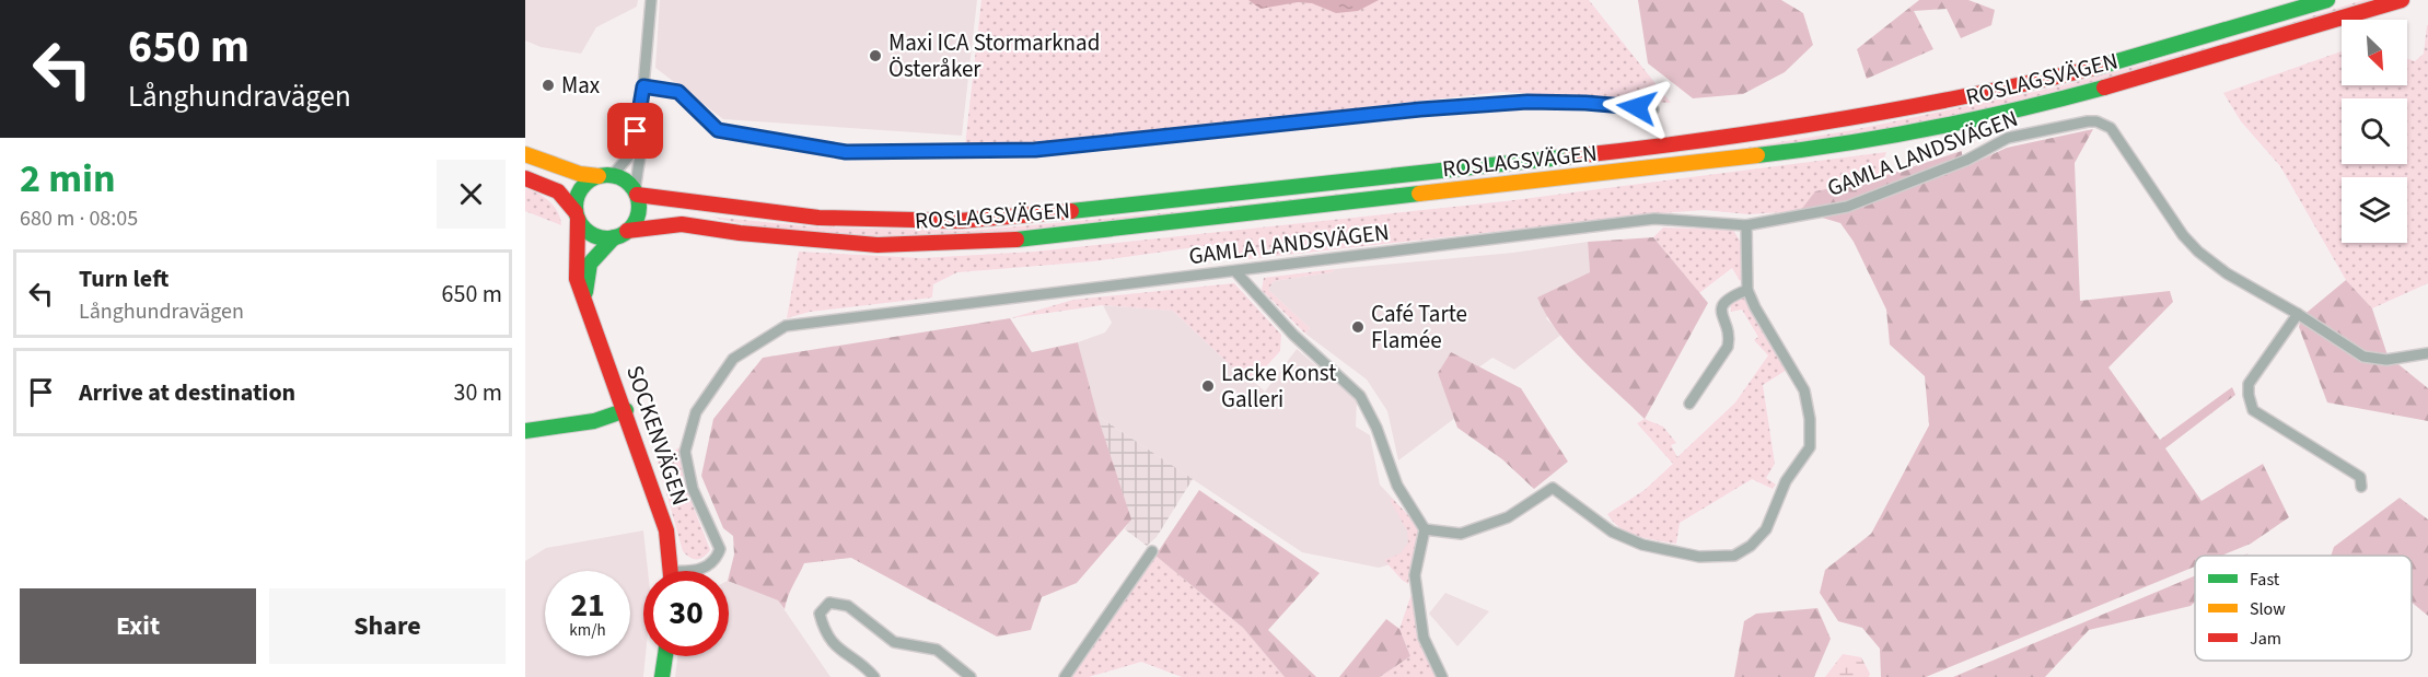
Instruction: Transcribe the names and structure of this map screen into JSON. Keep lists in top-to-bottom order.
{
  "streets": {
    "main road": ["ROSLAGSVÄGEN", "SOCKENVÄGEN"],
    "street": ["GAMLA LANDSVÄGEN"]
  },
  "crossings": [
    ["ROSLAGSVÄGEN", "SOCKENVÄGEN"]
  ],
  "places": [
    "Maxi ICA Stormarknad Österåker",
    "Max",
    "Café Tarte Flamée",
    "Lacke Konst Galleri"
  ],
  "legend": ["Fast", "Slow", "Jam"],
  "north": "bottom right",
  "page": {
    "turn": ["650 m", "Långhundravägen"],
    "heading": ["2 min", "680 m · 08:05"],
    "list": [
      {
        "name": "Turn left",
        "note": "Långhundravägen",
        "value": "650 m"
      },
      {
        "name": "Arrive at destination",
        "value": "30 m"
      }
    ],
    "speed": "21 km/h",
    "limit": "30",
    "buttons": ["Exit", "Share"]
  }
}
